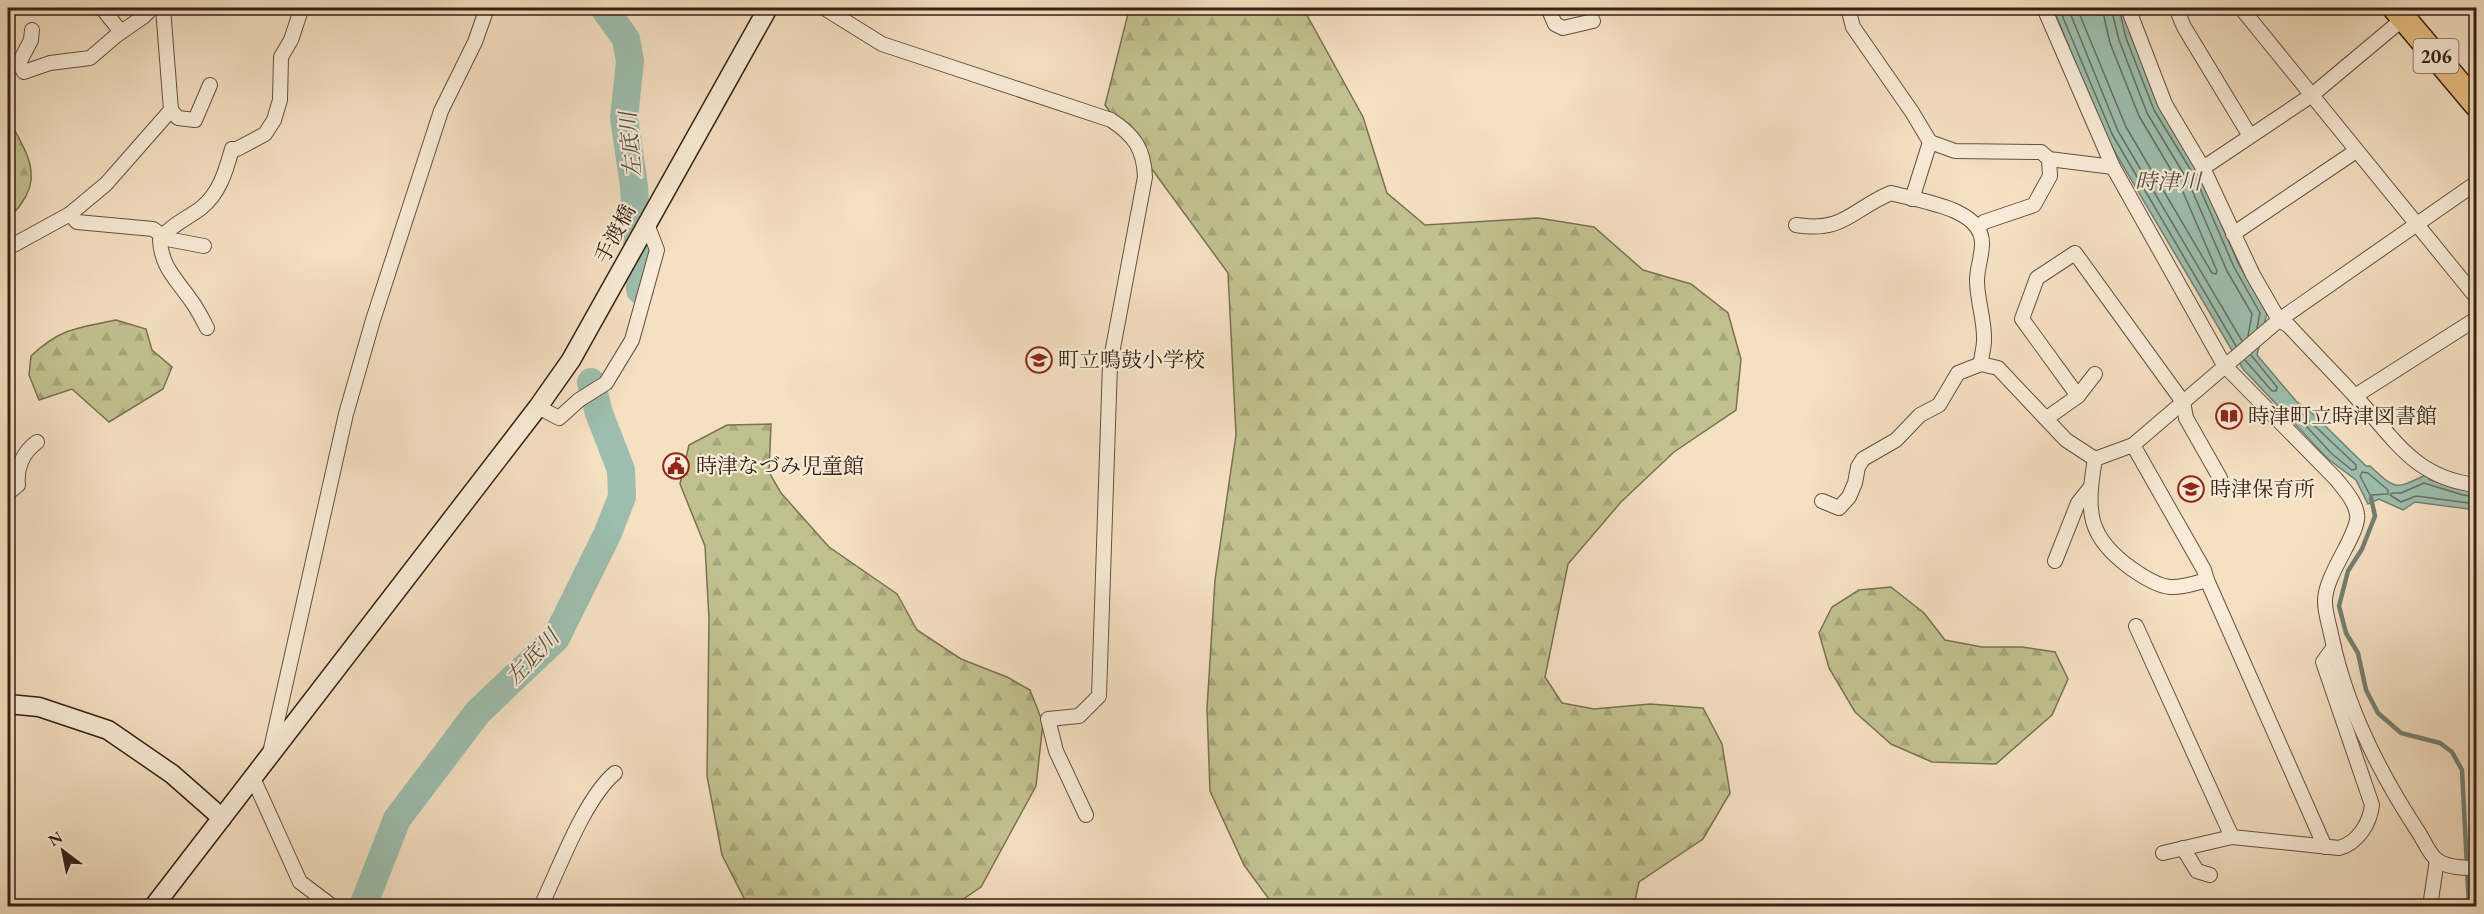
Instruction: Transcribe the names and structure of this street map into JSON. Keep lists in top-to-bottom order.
{
  "streets": {
    "highway": ["206"],
    "street": ["手渡橋"]
  },
  "water": ["左底川", "時津川"],
  "places": {
    "school or university": ["町立鳴鼓小学校", "時津保育所"],
    "library": ["時津町立時津図書館"],
    "public building": ["時津なづみ児童館"]
  },
  "north": "top left"
}
